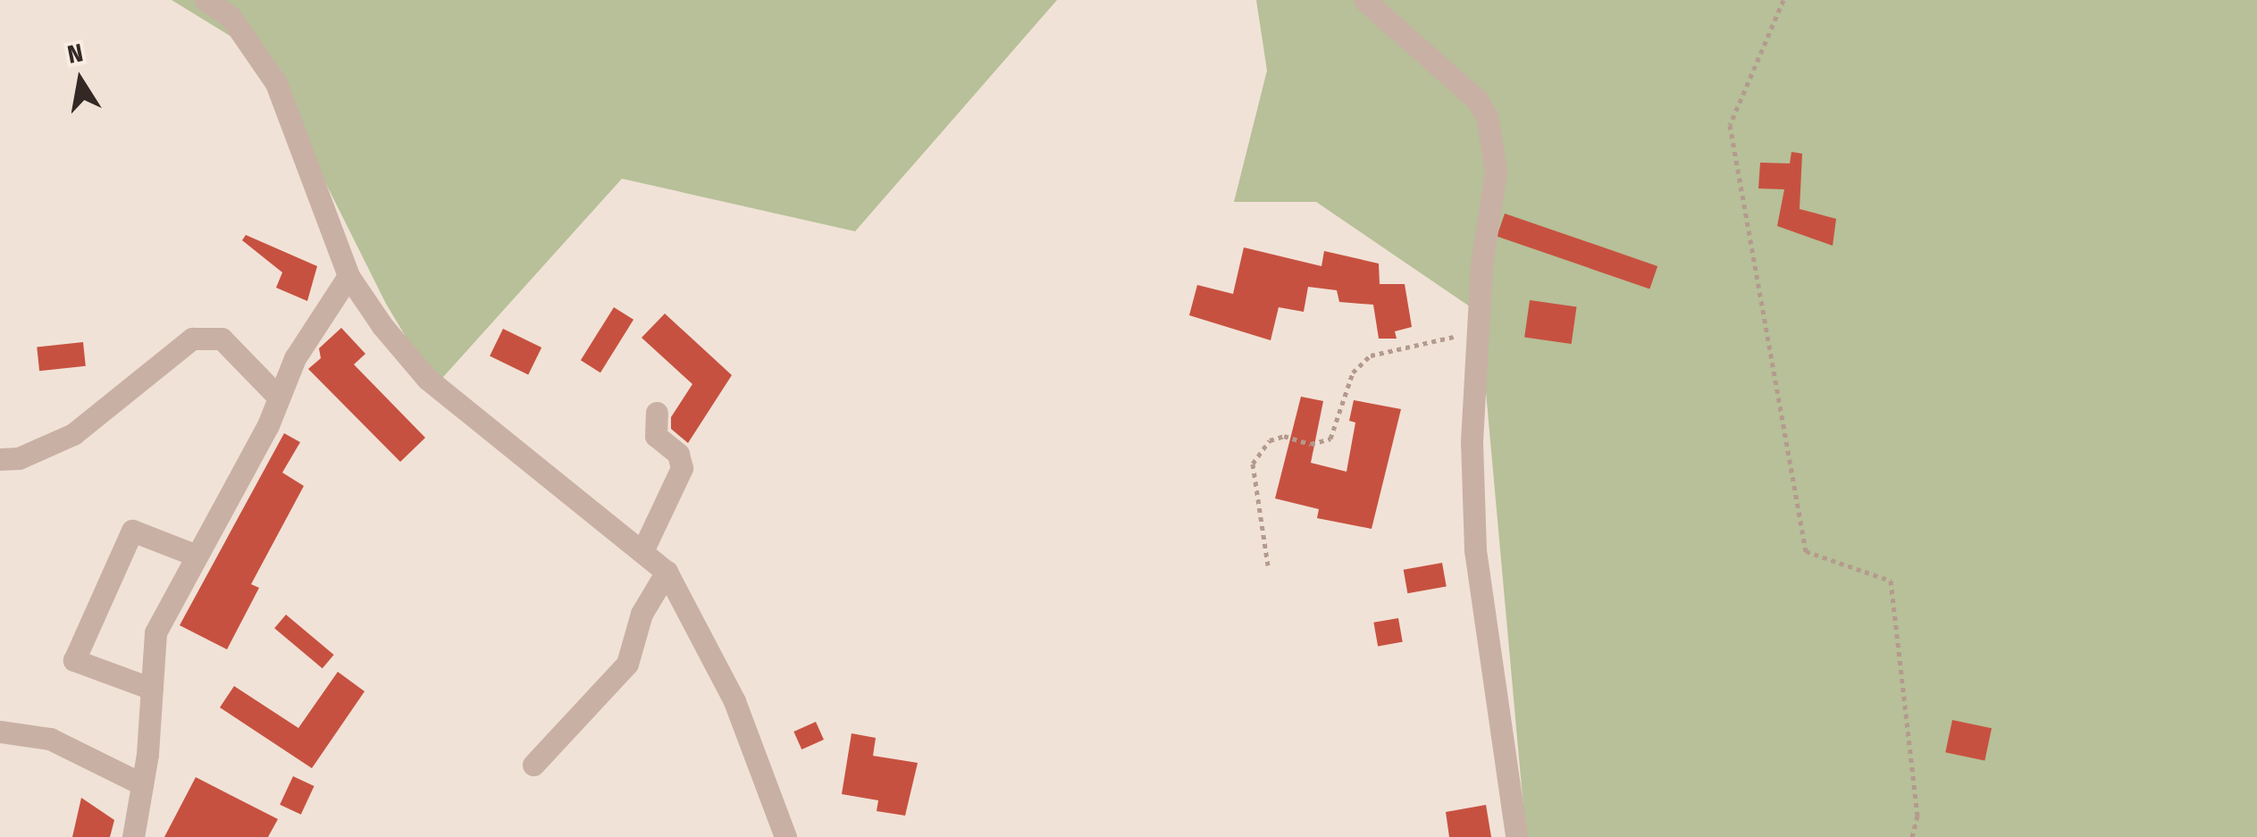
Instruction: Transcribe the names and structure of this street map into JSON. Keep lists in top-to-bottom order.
{
  "north": "top"
}
